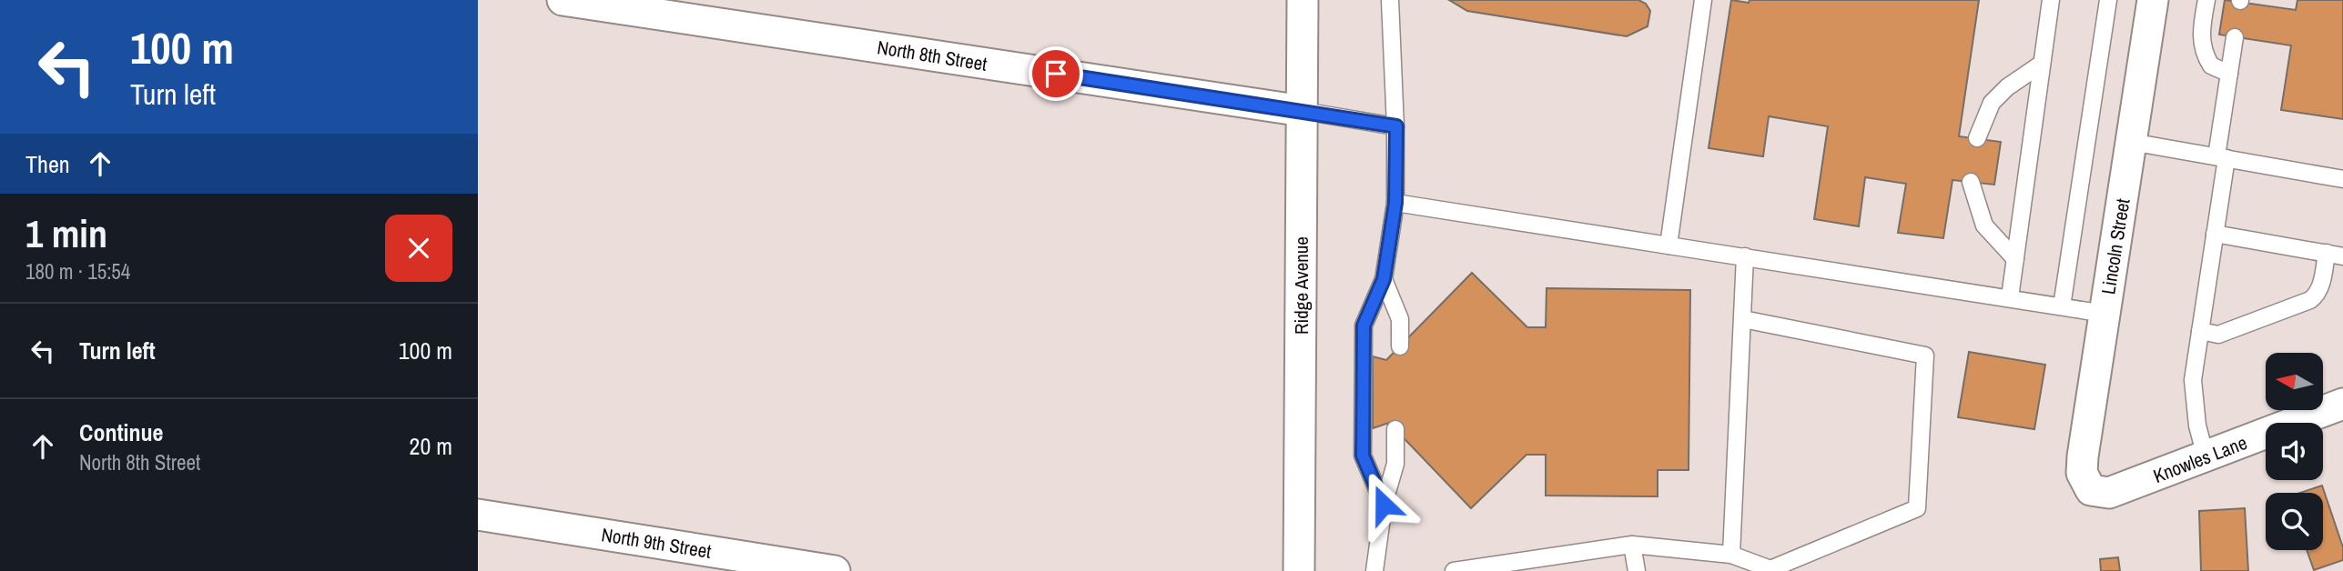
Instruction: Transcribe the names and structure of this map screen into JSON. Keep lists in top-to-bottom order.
{
  "streets": {
    "street": [
      "North 8th Street",
      "Lincoln Street",
      "Ridge Avenue",
      "Knowles Lane",
      "North 9th Street"
    ]
  },
  "crossings": [
    ["North 8th Street", "Ridge Avenue"],
    ["Lincoln Street", "Knowles Lane"]
  ],
  "north": "left",
  "page": {
    "turn": ["100 m", "Turn left"],
    "then": "Then",
    "heading": ["1 min", "180 m · 15:54"],
    "list": [
      {
        "name": "Turn left",
        "value": "100 m"
      },
      {
        "name": "Continue",
        "note": "North 8th Street",
        "value": "20 m"
      }
    ]
  }
}
